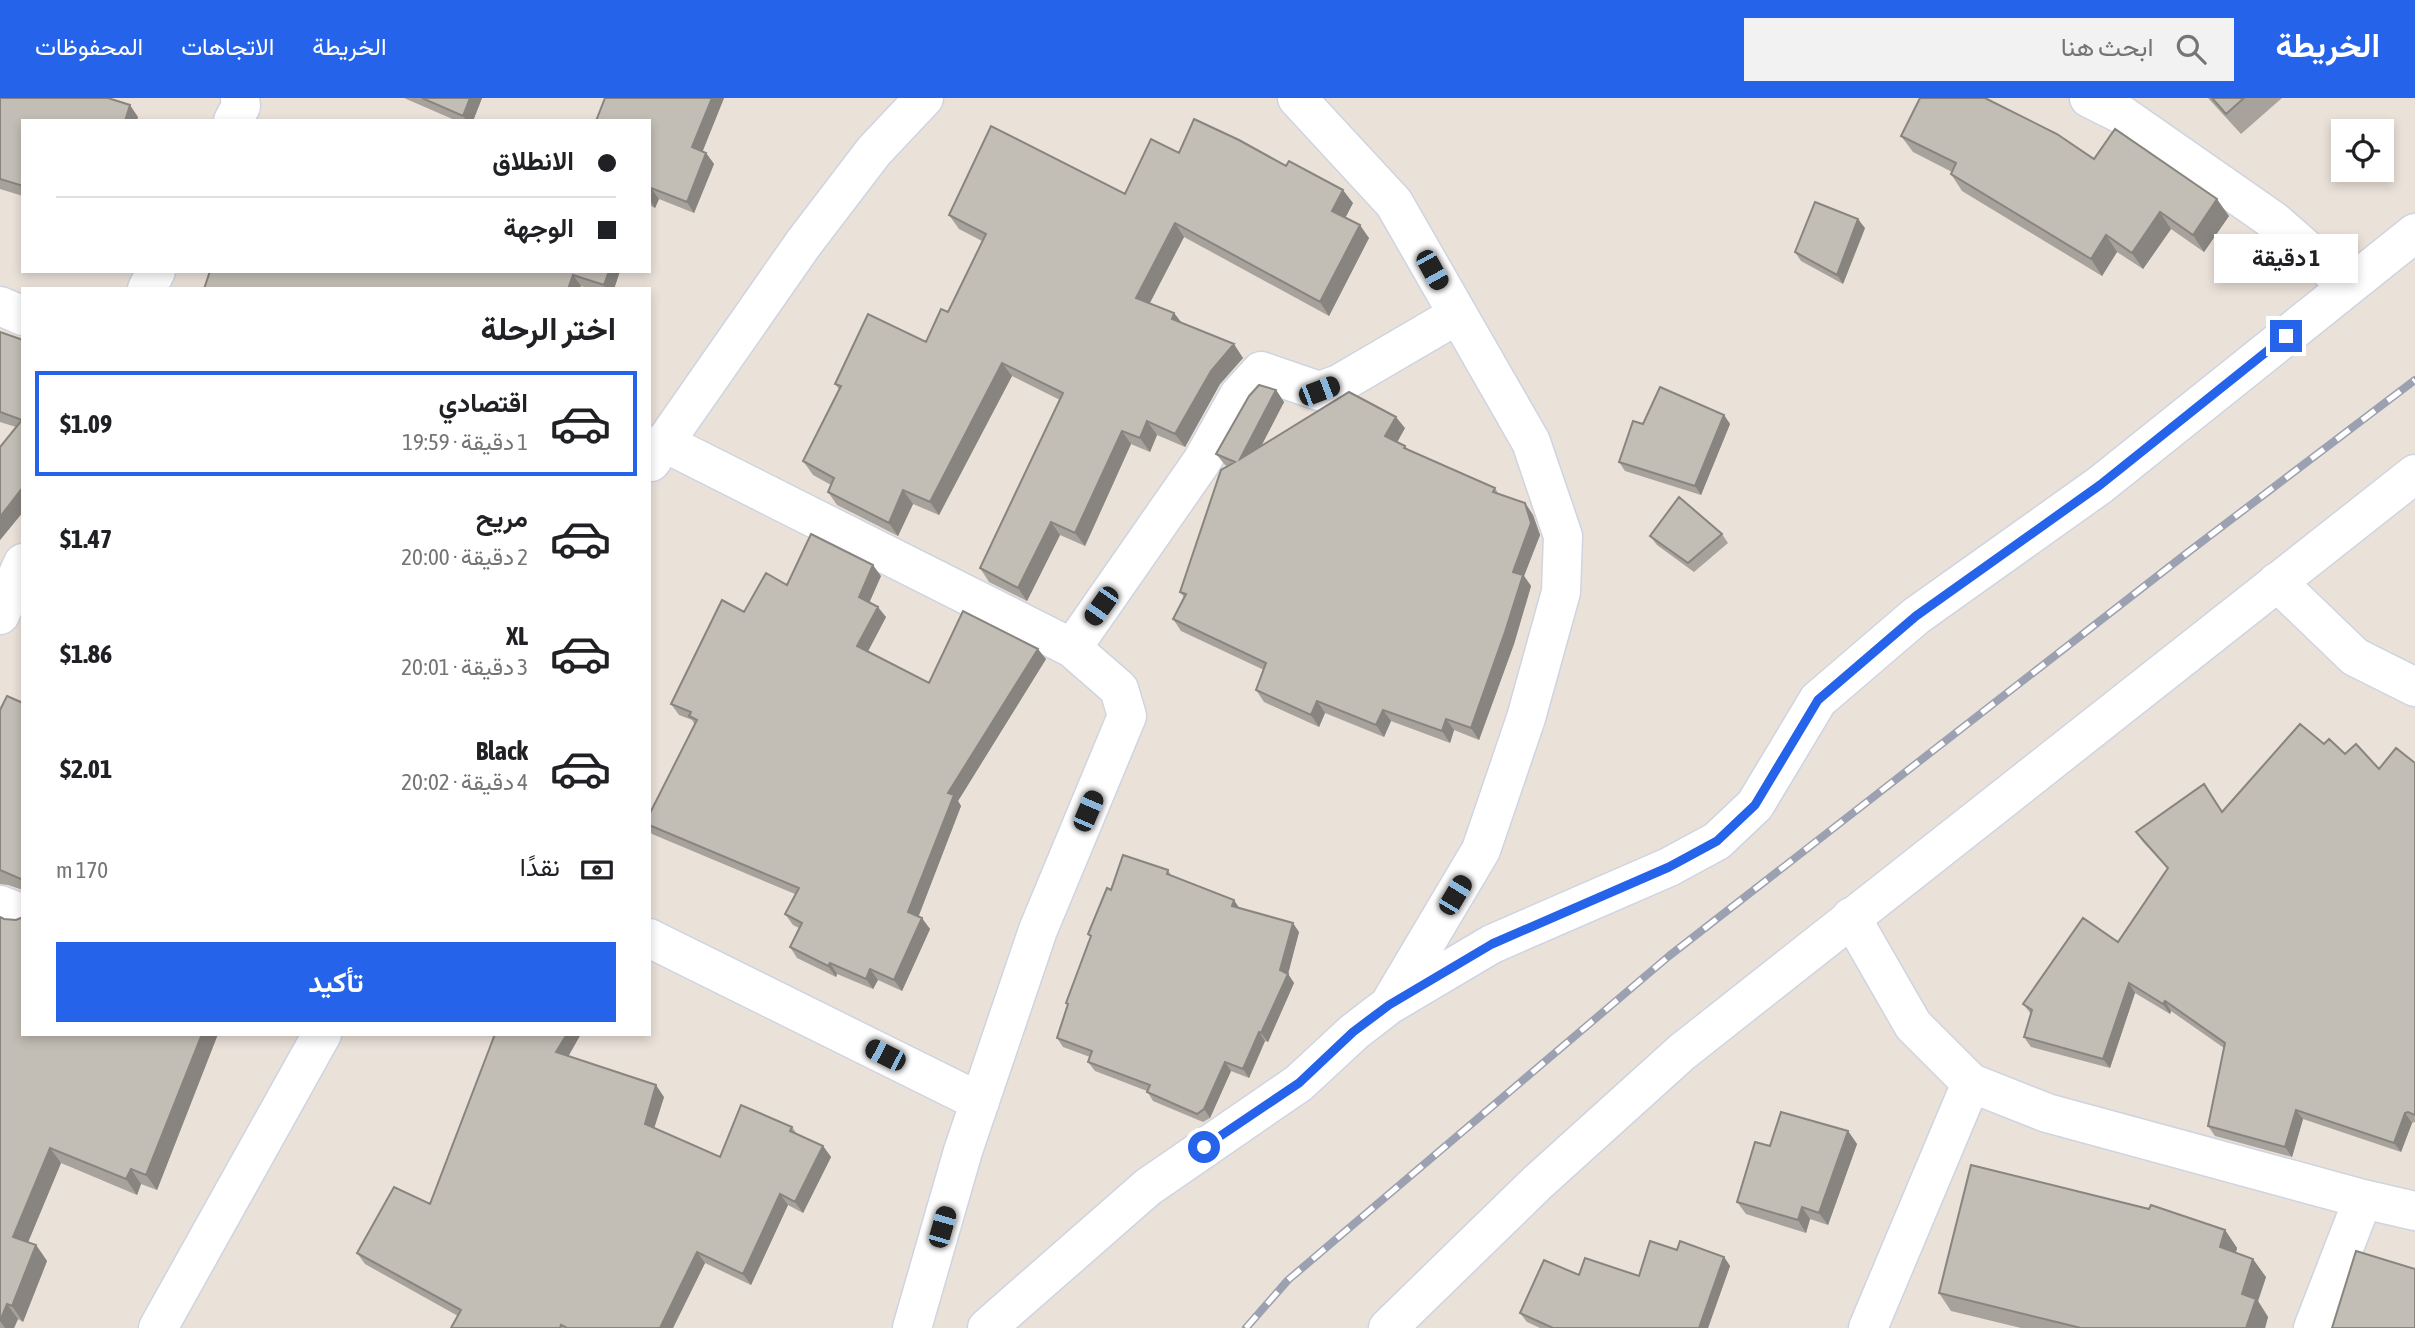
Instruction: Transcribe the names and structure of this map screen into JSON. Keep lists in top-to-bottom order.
{
  "page": {
    "header": "الخريطة",
    "search": "ابحث هنا",
    "nav": ["الخريطة", "الاتجاهات", "المحفوظات"],
    "banner": ["الانطلاق", "الوجهة"],
    "bubble": "1 دقيقة",
    "heading": "اختر الرحلة",
    "list": [
      {
        "name": "اقتصادي",
        "note": "1 دقيقة · 19:59",
        "value": "$1.09"
      },
      {
        "name": "مريح",
        "note": "2 دقيقة · 20:00",
        "value": "$1.47"
      },
      {
        "name": "XL",
        "note": "3 دقيقة · 20:01",
        "value": "$1.86"
      },
      {
        "name": "Black",
        "note": "4 دقيقة · 20:02",
        "value": "$2.01"
      }
    ],
    "pay": ["نقدًا", "170 m"],
    "buttons": "تأكيد"
  }
}
